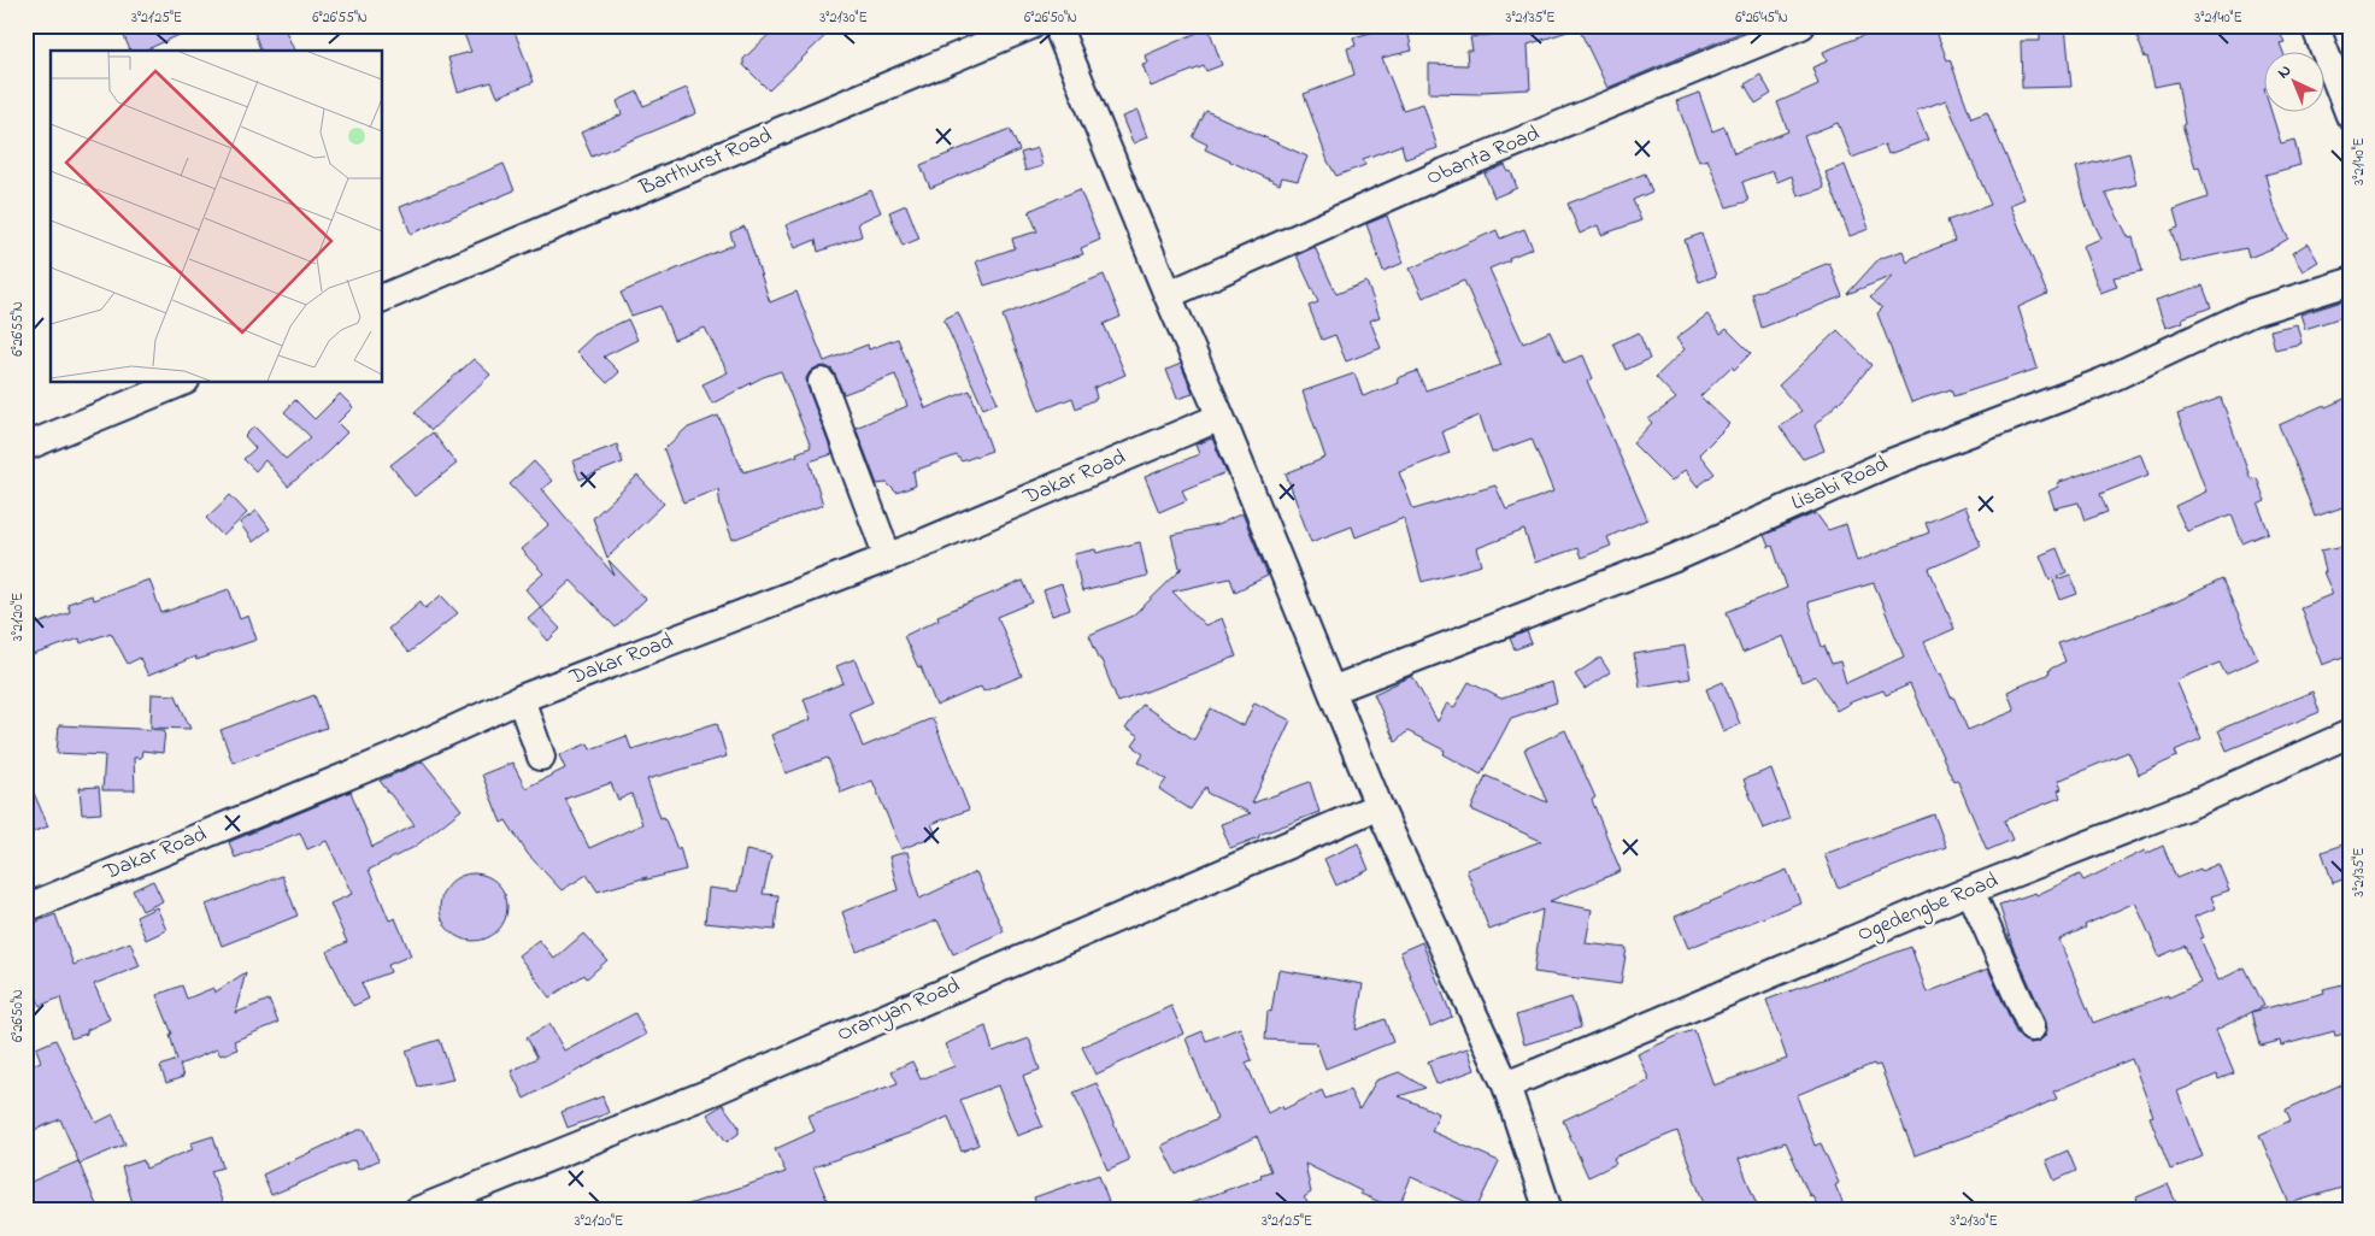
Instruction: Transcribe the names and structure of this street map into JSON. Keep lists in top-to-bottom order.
{
  "streets": {
    "street": [
      "Obanta Road",
      "Barthurst Road",
      "Dakar Road",
      "Lisabi Road",
      "Ogedengbe Road",
      "Oranyan Road"
    ]
  },
  "north": "top left",
  "coordinates": [
    "3°21'25\"E",
    "6°26'55\"N",
    "3°21'30\"E",
    "6°26'50\"N",
    "3°21'35\"E",
    "6°26'45\"N",
    "3°21'40\"E",
    "3°21'20\"E"
  ]
}
